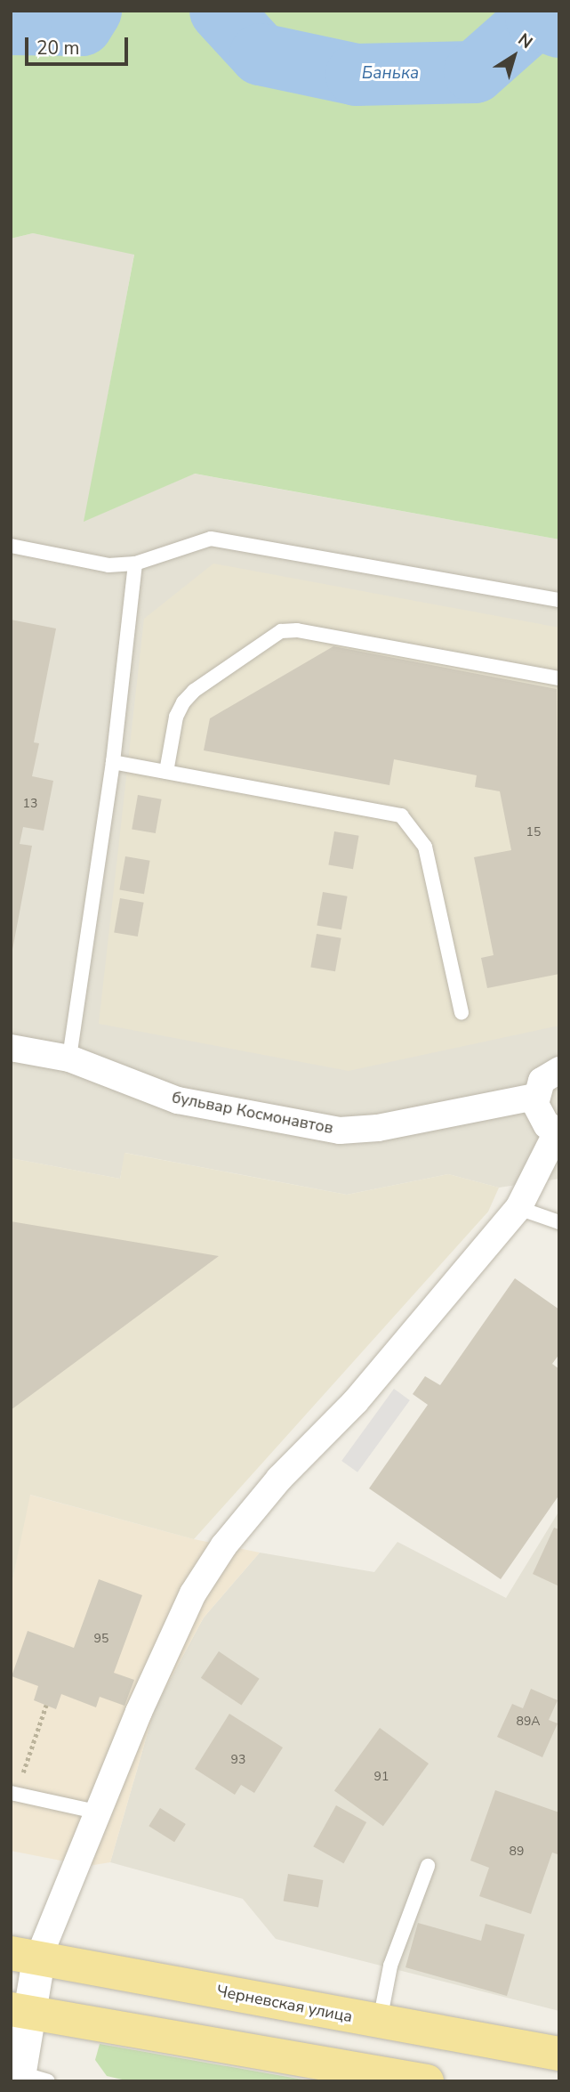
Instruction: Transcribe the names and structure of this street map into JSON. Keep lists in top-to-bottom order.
{
  "streets": {
    "main road": ["Черневская улица"],
    "street": ["бульвар Космонавтов"]
  },
  "water": ["Банька"],
  "house_numbers": [
    "13",
    "15",
    "95",
    "89А",
    "93",
    "91",
    "89"
  ],
  "scale_bar": "20 m",
  "north": "top right"
}
